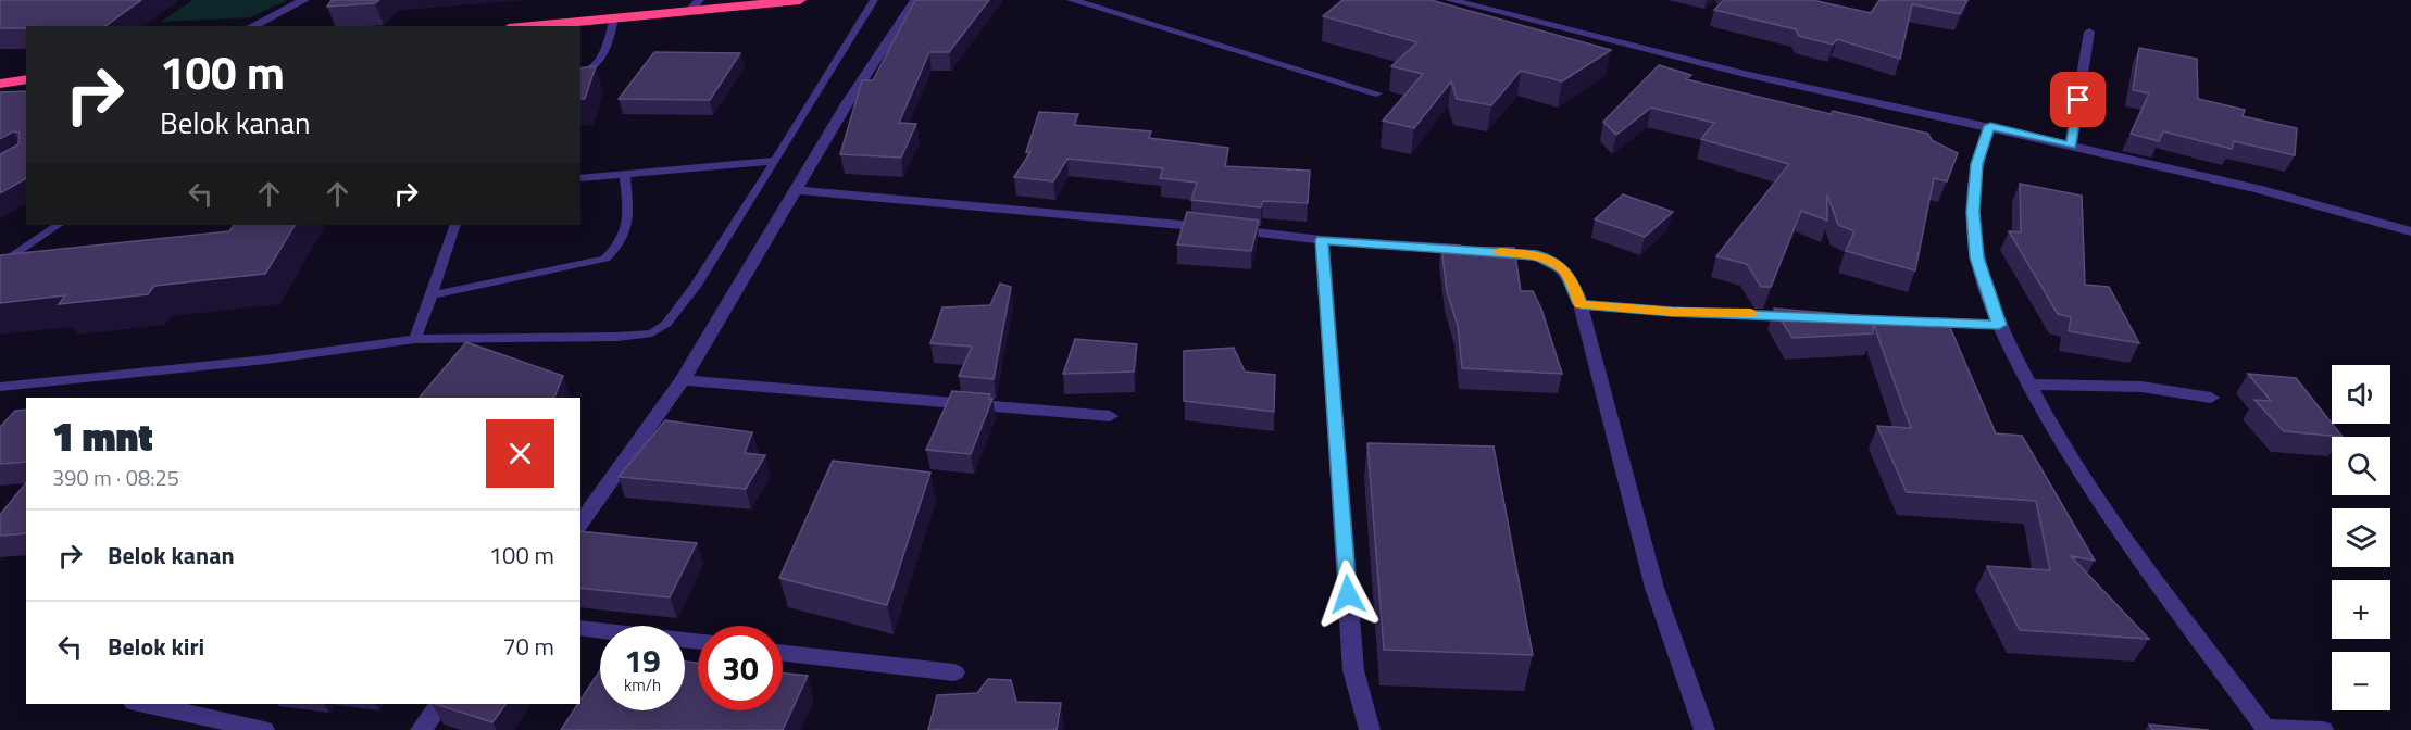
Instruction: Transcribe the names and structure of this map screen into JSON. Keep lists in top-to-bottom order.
{
  "page": {
    "turn": ["100 m", "Belok kanan"],
    "map_buttons": ["+", "−"],
    "heading": ["1 mnt", "390 m · 08:25"],
    "list": [
      {
        "name": "Belok kanan",
        "value": "100 m"
      },
      {
        "name": "Belok kiri",
        "value": "70 m"
      }
    ],
    "speed": "19 km/h",
    "limit": "30"
  }
}
